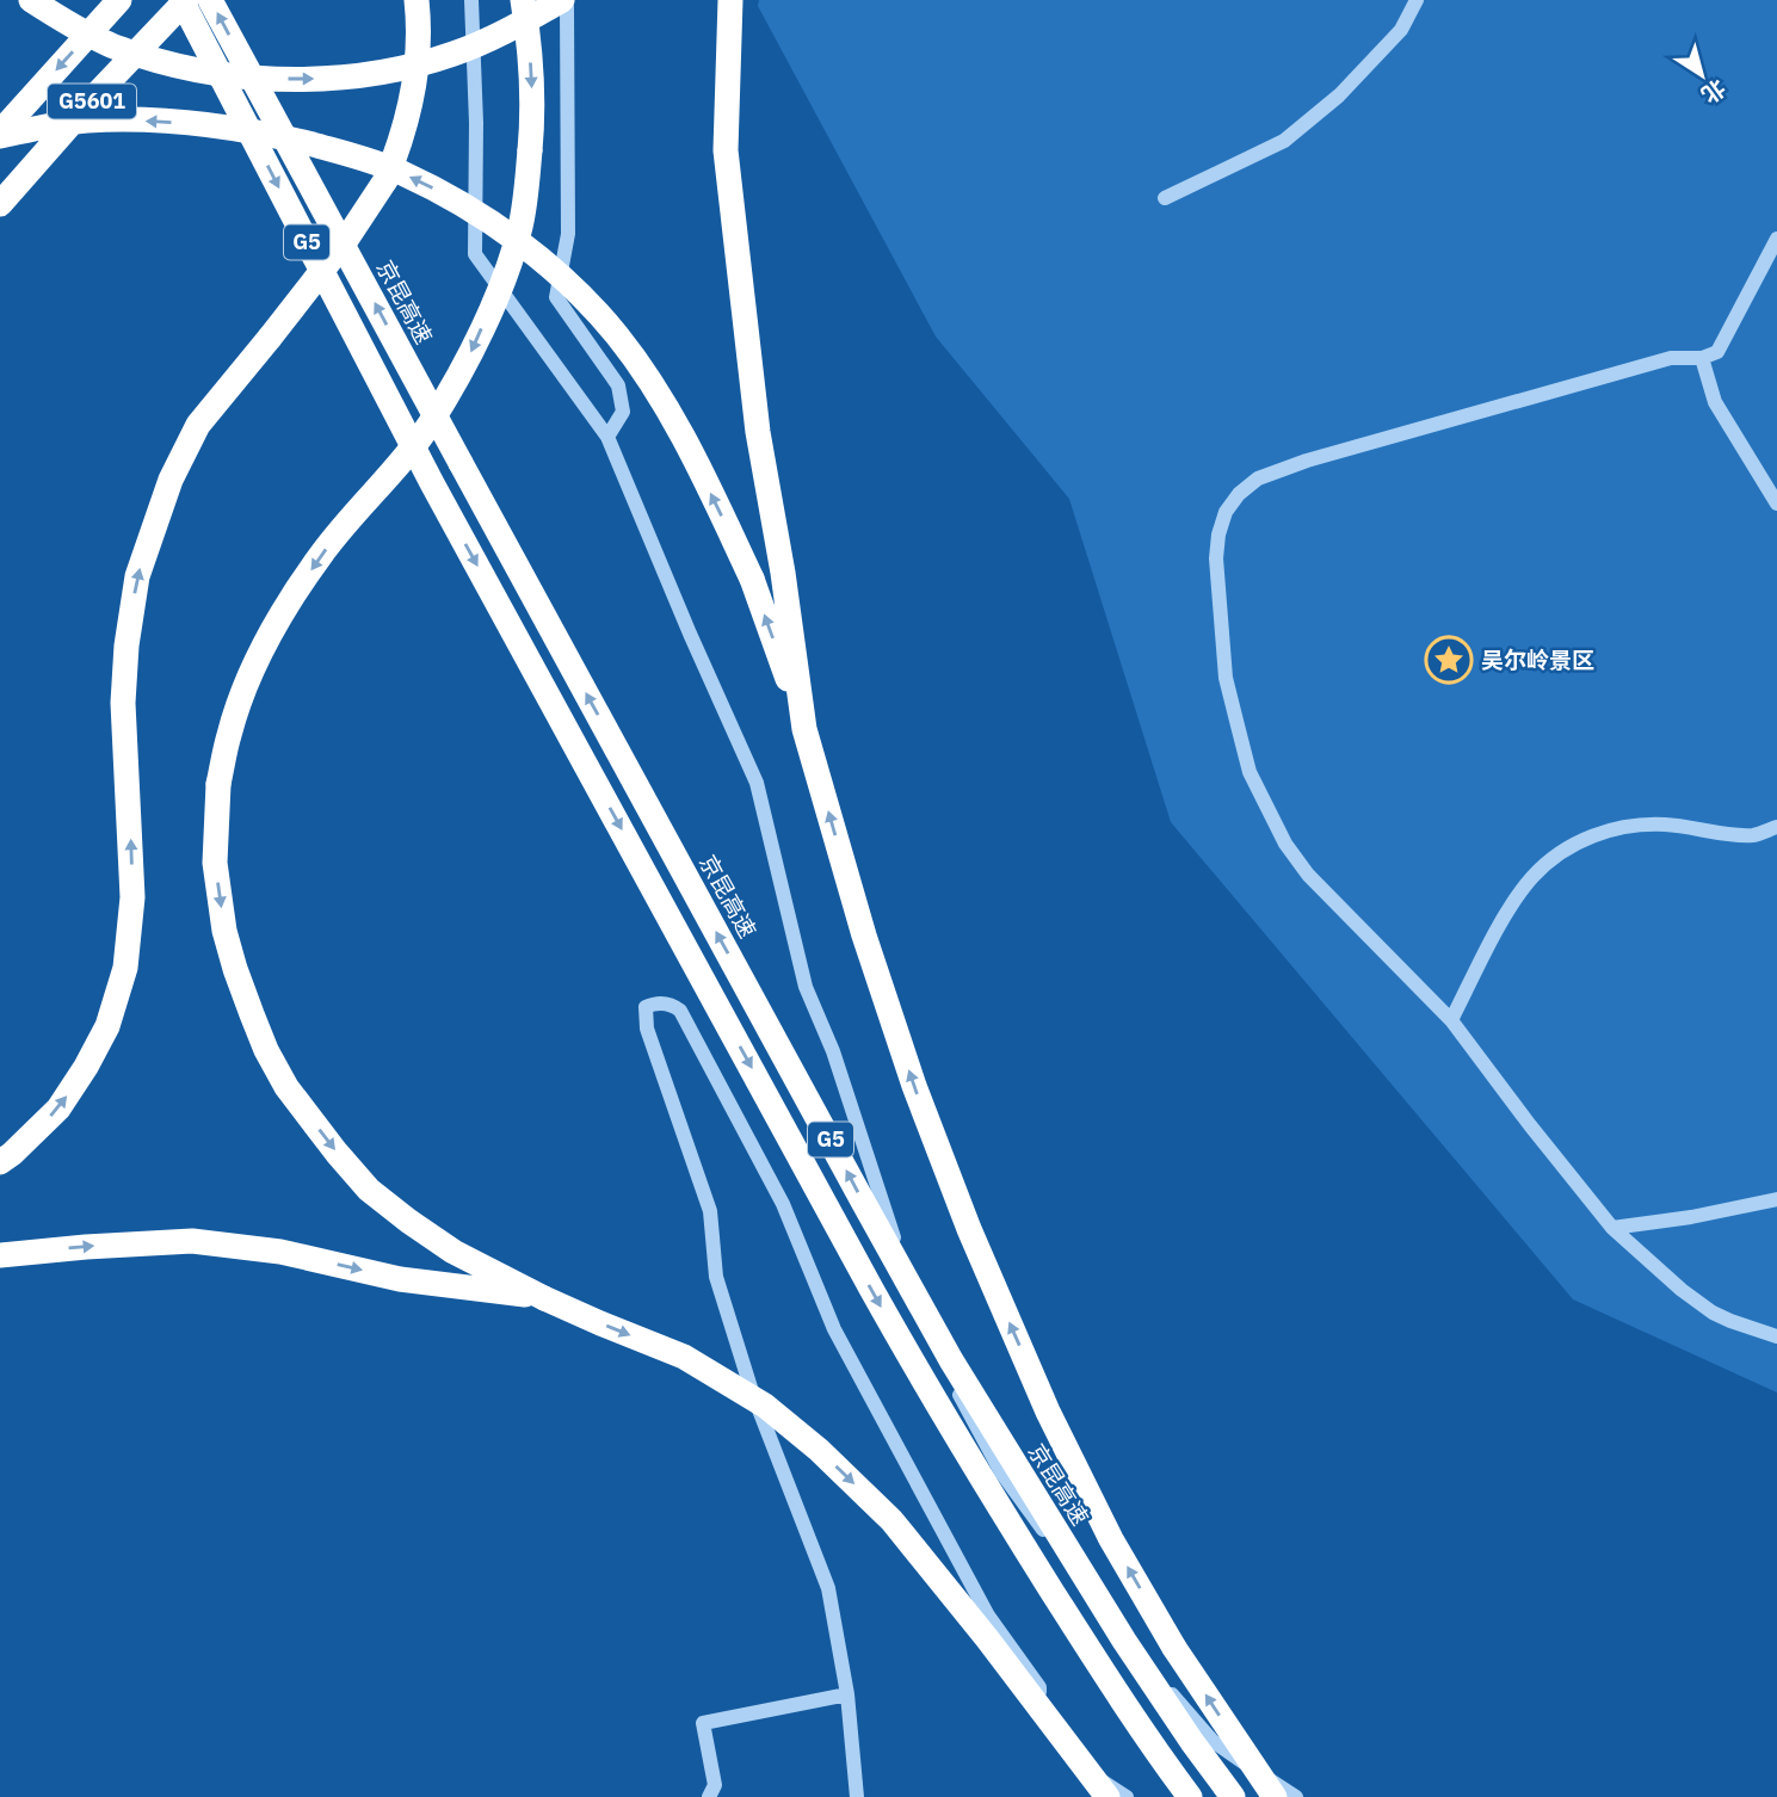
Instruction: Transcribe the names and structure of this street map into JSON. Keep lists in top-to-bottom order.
{
  "streets": {
    "highway": ["G5601", "G5", "京昆高速"]
  },
  "crossings": [
    ["G5601", "G5"]
  ],
  "places": {
    "place": ["吴尔岭景区"]
  },
  "north": "bottom right"
}
